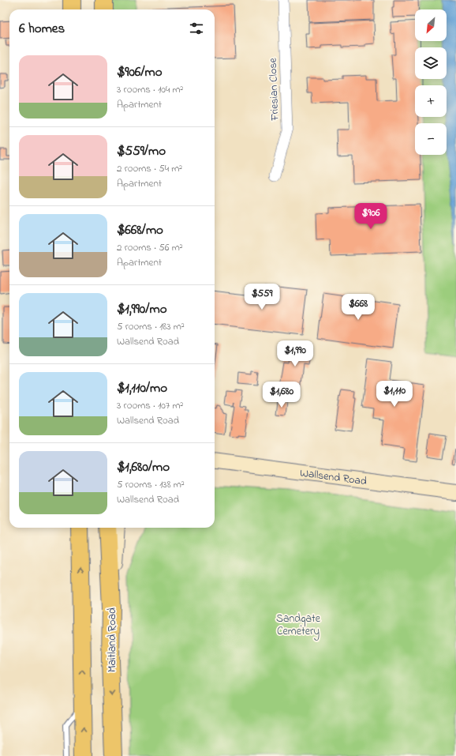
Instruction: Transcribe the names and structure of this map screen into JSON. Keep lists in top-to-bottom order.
{
  "streets": {
    "highway": ["Maitland Road"],
    "main road": ["Wallsend Road"],
    "street": ["Friesian Close"]
  },
  "parks": ["Sandgate Cemetery"],
  "north": "bottom left",
  "page": {
    "map_buttons": ["+", "−"],
    "heading": "6 homes",
    "list": [
      {
        "name": "$906/mo",
        "note": "3 rooms · 104 m² · Apartment"
      },
      {
        "name": "$559/mo",
        "note": "2 rooms · 54 m² · Apartment"
      },
      {
        "name": "$668/mo",
        "note": "2 rooms · 56 m² · Apartment"
      },
      {
        "name": "$1,990/mo",
        "note": "5 rooms · 183 m² · Wallsend Road"
      },
      {
        "name": "$1,110/mo",
        "note": "3 rooms · 107 m² · Wallsend Road"
      },
      {
        "name": "$1,680/mo",
        "note": "5 rooms · 138 m² · Wallsend Road"
      }
    ],
    "price": [
      "$906",
      "$559",
      "$668",
      "$1,990",
      "$1,110",
      "$1,680"
    ]
  }
}
